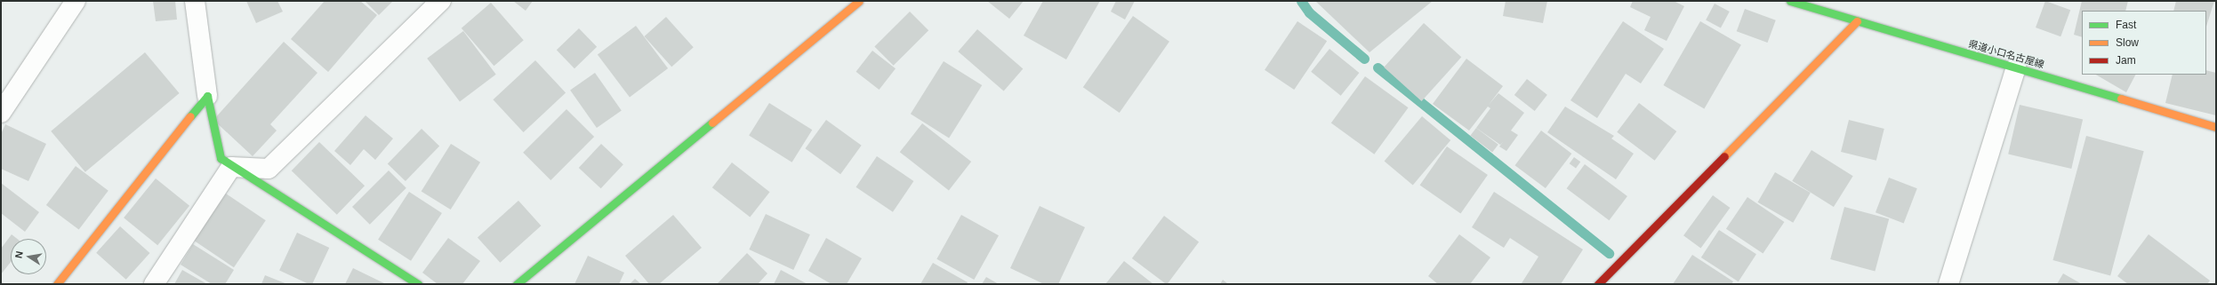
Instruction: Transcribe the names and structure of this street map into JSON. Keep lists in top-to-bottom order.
{
  "streets": {
    "street": ["県道小口名古屋線"]
  },
  "legend": ["Fast", "Slow", "Jam"],
  "north": "left"
}
